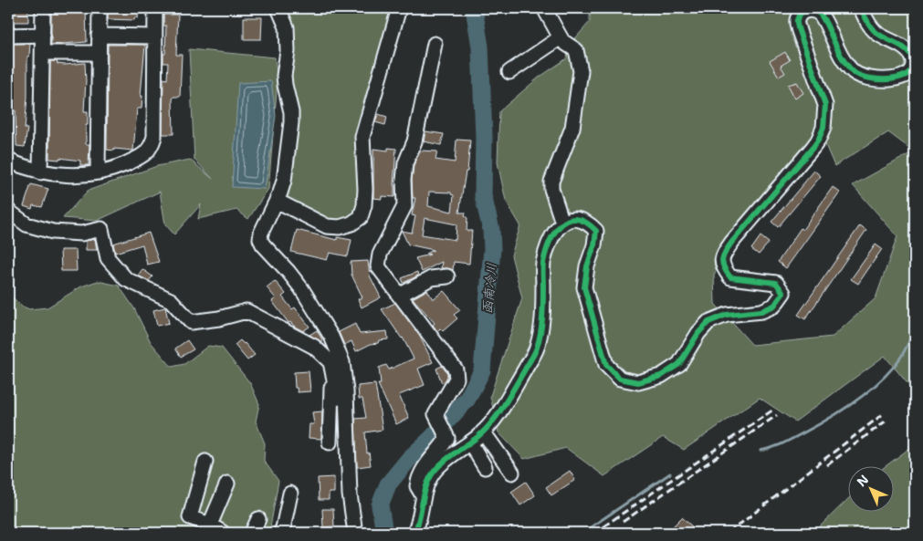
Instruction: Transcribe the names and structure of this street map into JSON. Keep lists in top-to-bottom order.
{
  "water": ["函南冷川"],
  "north": "top left"
}
